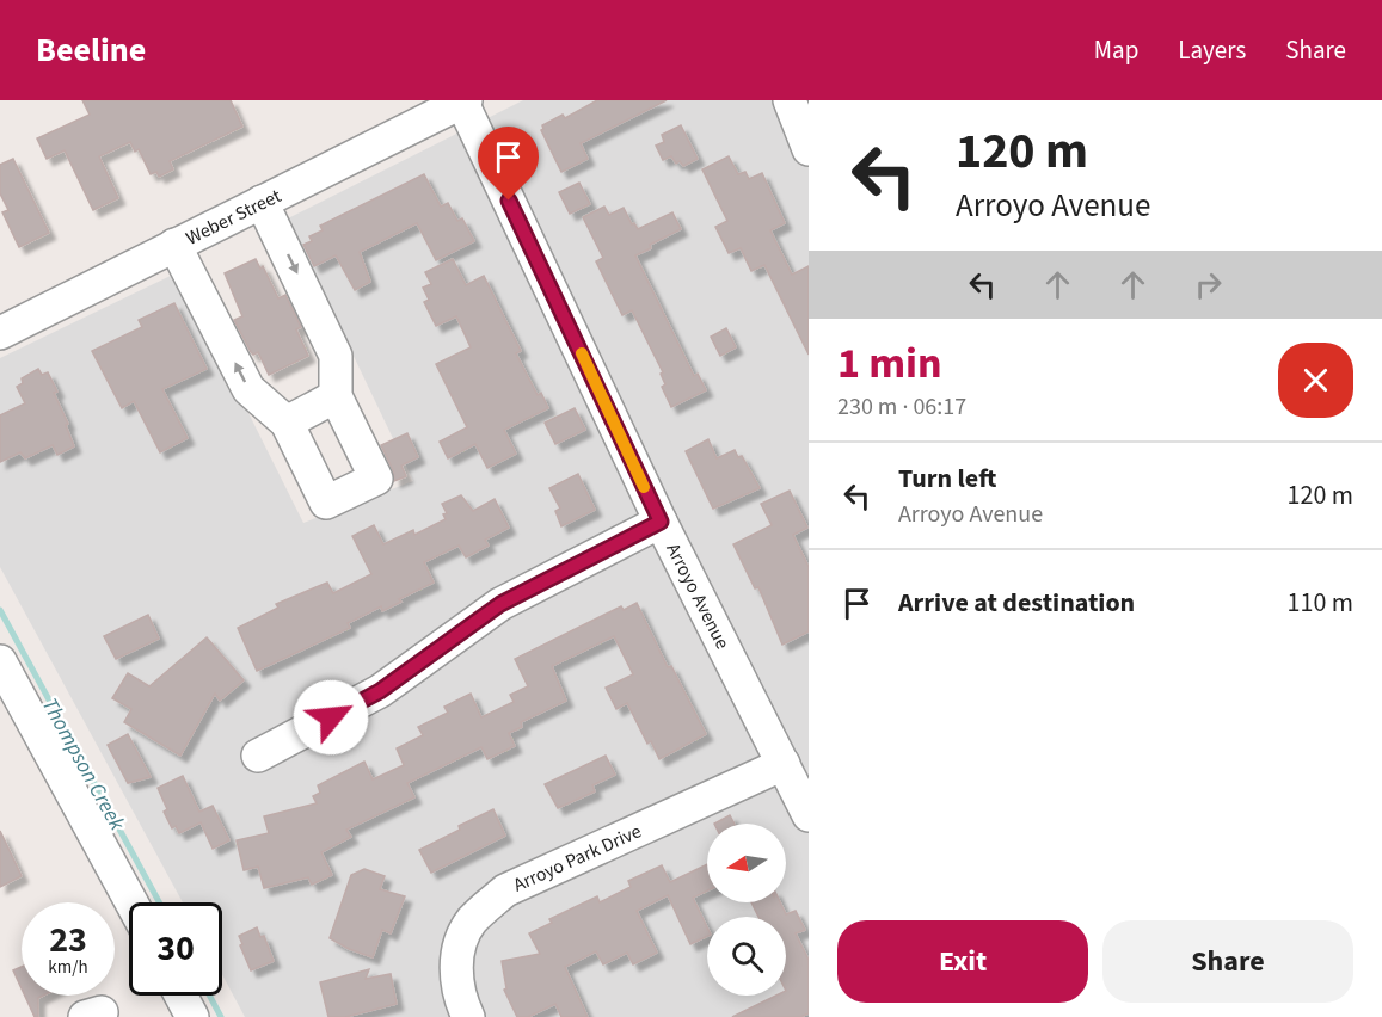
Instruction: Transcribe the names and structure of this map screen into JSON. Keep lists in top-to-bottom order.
{
  "streets": {
    "street": ["Weber Street", "Arroyo Avenue", "Arroyo Park Drive"]
  },
  "crossings": [
    ["Weber Street", "Arroyo Avenue"],
    ["Arroyo Avenue", "Arroyo Park Drive"]
  ],
  "water": ["Thompson Creek"],
  "north": "left",
  "page": {
    "header": "Beeline",
    "nav": ["Map", "Layers", "Share"],
    "turn": ["120 m", "Arroyo Avenue"],
    "heading": ["1 min", "230 m · 06:17"],
    "list": [
      {
        "name": "Turn left",
        "note": "Arroyo Avenue",
        "value": "120 m"
      },
      {
        "name": "Arrive at destination",
        "value": "110 m"
      }
    ],
    "speed": "23 km/h",
    "limit": "30",
    "buttons": ["Exit", "Share"]
  }
}
